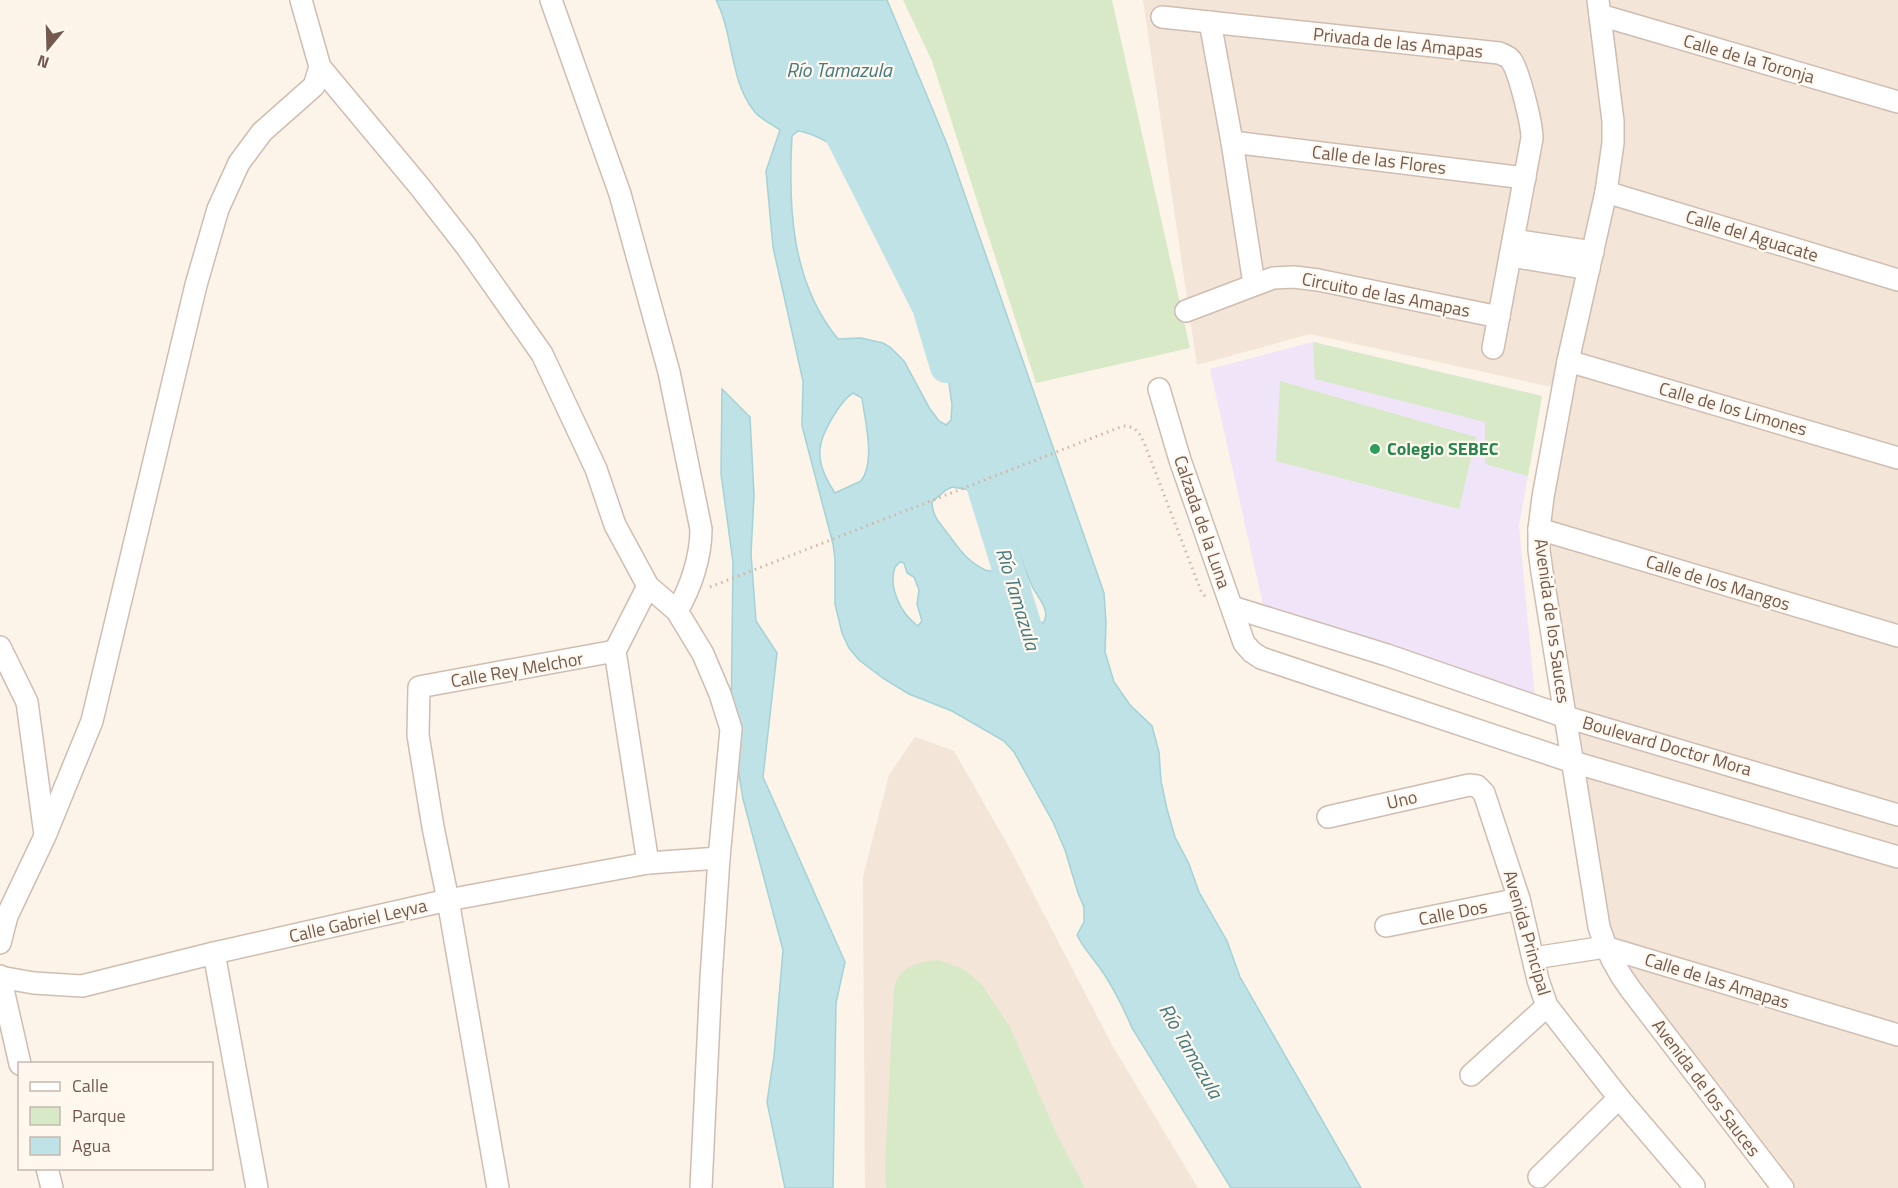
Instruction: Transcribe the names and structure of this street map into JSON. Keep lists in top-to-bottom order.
{
  "streets": {
    "street": [
      "Privada de las Amapas",
      "Calle de la Toronja",
      "Calle de las Flores",
      "Calle del Aguacate",
      "Circuito de las Amapas",
      "Calle de los Limones",
      "Calzada de la Luna",
      "Calle de los Mangos",
      "Avenida de los Sauces",
      "Calle Rey Melchor",
      "Boulevard Doctor Mora",
      "Uno",
      "Calle Dos",
      "Calle Gabriel Leyva",
      "Avenida Principal",
      "Calle de las Amapas"
    ]
  },
  "crossings": [
    ["Privada de las Amapas", "Calle de las Flores"],
    ["Calle de la Toronja", "Avenida de los Sauces"],
    ["Calle del Aguacate", "Avenida de los Sauces"],
    ["Calle de los Limones", "Avenida de los Sauces"],
    ["Calzada de la Luna", "Avenida de los Sauces"],
    ["Calzada de la Luna", "Boulevard Doctor Mora"],
    ["Calle de los Mangos", "Avenida de los Sauces"],
    ["Avenida de los Sauces", "Boulevard Doctor Mora"],
    ["Avenida de los Sauces", "Calle de las Amapas"],
    ["Calle Rey Melchor", "Calle Gabriel Leyva"],
    ["Uno", "Avenida Principal"],
    ["Calle Dos", "Avenida Principal"],
    ["Avenida Principal", "Calle de las Amapas"]
  ],
  "water": ["Río Tamazula"],
  "places": ["Colegio SEBEC"],
  "legend": ["Calle", "Parque", "Agua"],
  "north": "bottom"
}
